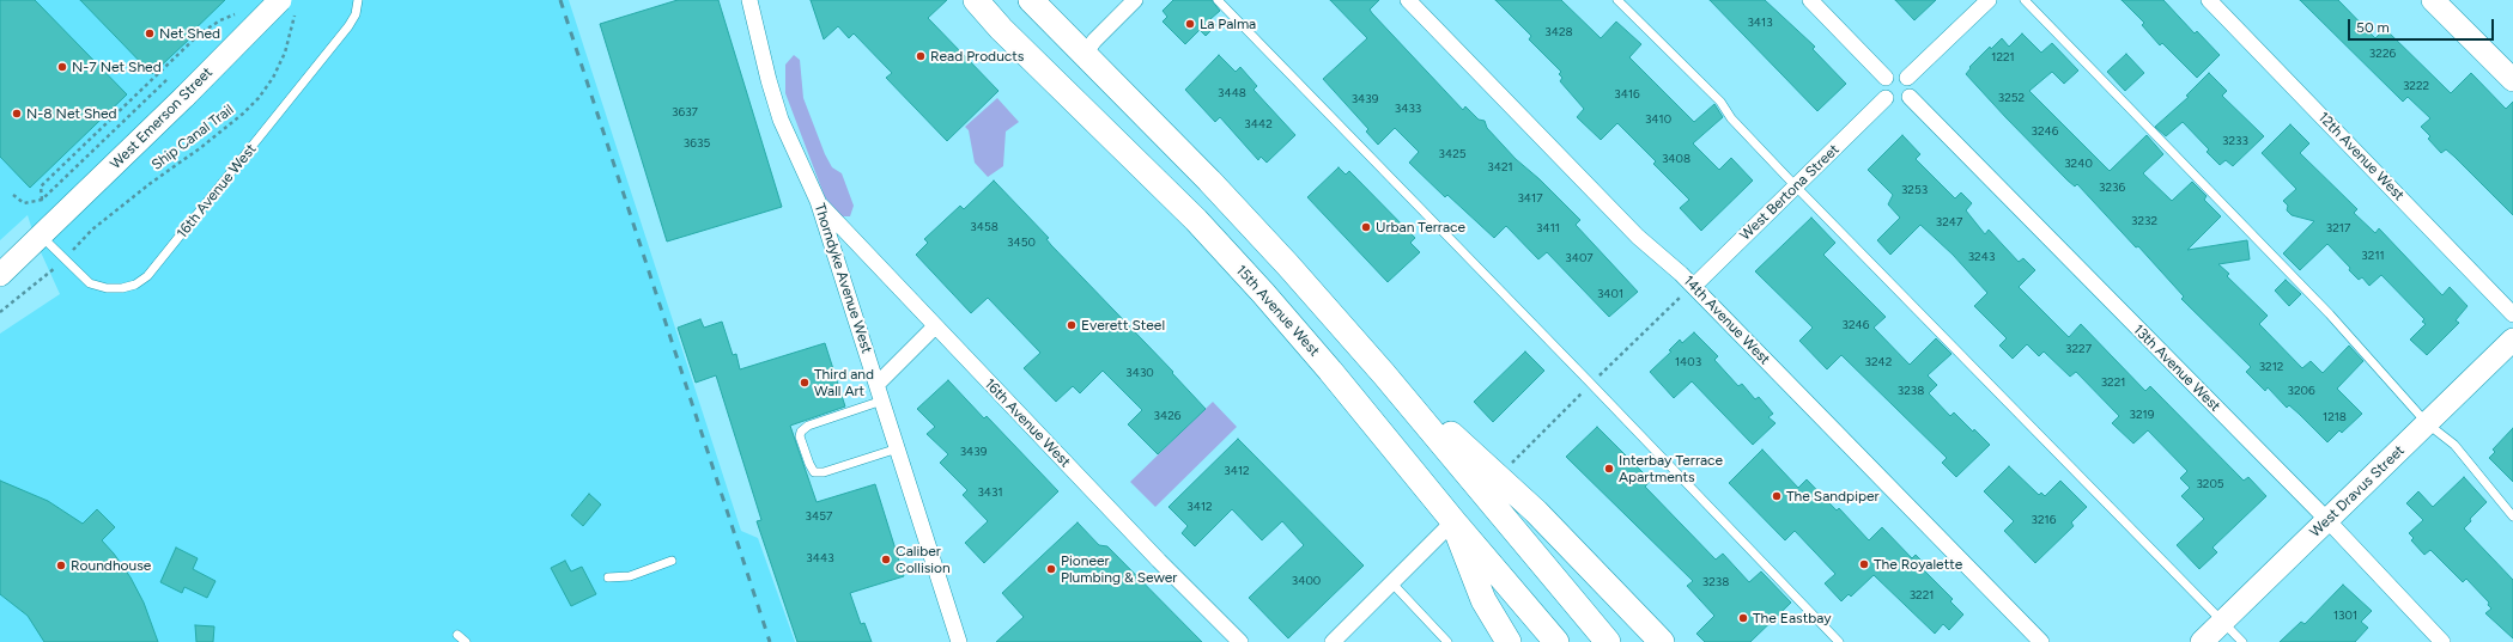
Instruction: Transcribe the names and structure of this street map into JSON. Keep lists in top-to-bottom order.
{
  "streets": {
    "main road": ["15th Avenue West"],
    "street": [
      "West Emerson Street",
      "12th Avenue West",
      "16th Avenue West",
      "West Bertona Street",
      "Thorndyke Avenue West",
      "14th Avenue West",
      "13th Avenue West",
      "West Dravus Street"
    ],
    "path": ["Ship Canal Trail"]
  },
  "crossings": [
    ["West Emerson Street", "16th Avenue West"],
    ["16th Avenue West", "Thorndyke Avenue West"],
    ["West Bertona Street", "14th Avenue West"],
    ["West Bertona Street", "13th Avenue West"],
    ["13th Avenue West", "West Dravus Street"]
  ],
  "places": [
    "La Palma",
    "Net Shed",
    "Read Products",
    "N-7 Net Shed",
    "N-8 Net Shed",
    "Urban Terrace",
    "Everett Steel",
    "Third and Wall Art",
    "Interbay Terrace Apartments",
    "The Sandpiper",
    "Caliber Collision",
    "The Royalette",
    "Roundhouse",
    "Pioneer Plumbing & Sewer",
    "The Eastbay"
  ],
  "house_numbers": [
    "3413",
    "3428",
    "3226",
    "1221",
    "3222",
    "3448",
    "3416",
    "3252",
    "3439",
    "3433",
    "3637",
    "3410",
    "3442",
    "3246",
    "3233",
    "3635",
    "3425",
    "3408",
    "3240",
    "3421",
    "3236",
    "3253",
    "3417",
    "3232",
    "3247",
    "3458",
    "3411",
    "3217",
    "3450",
    "3211",
    "3243",
    "3407",
    "3401",
    "3246",
    "3227",
    "1403",
    "3242",
    "3212",
    "3430",
    "3221",
    "3238",
    "3206",
    "3219",
    "3426",
    "1218",
    "3439",
    "3412",
    "3205",
    "3431",
    "3412",
    "3457",
    "3216",
    "3443",
    "3400",
    "3238",
    "3221",
    "1301"
  ],
  "scale_bar": "50 m"
}
